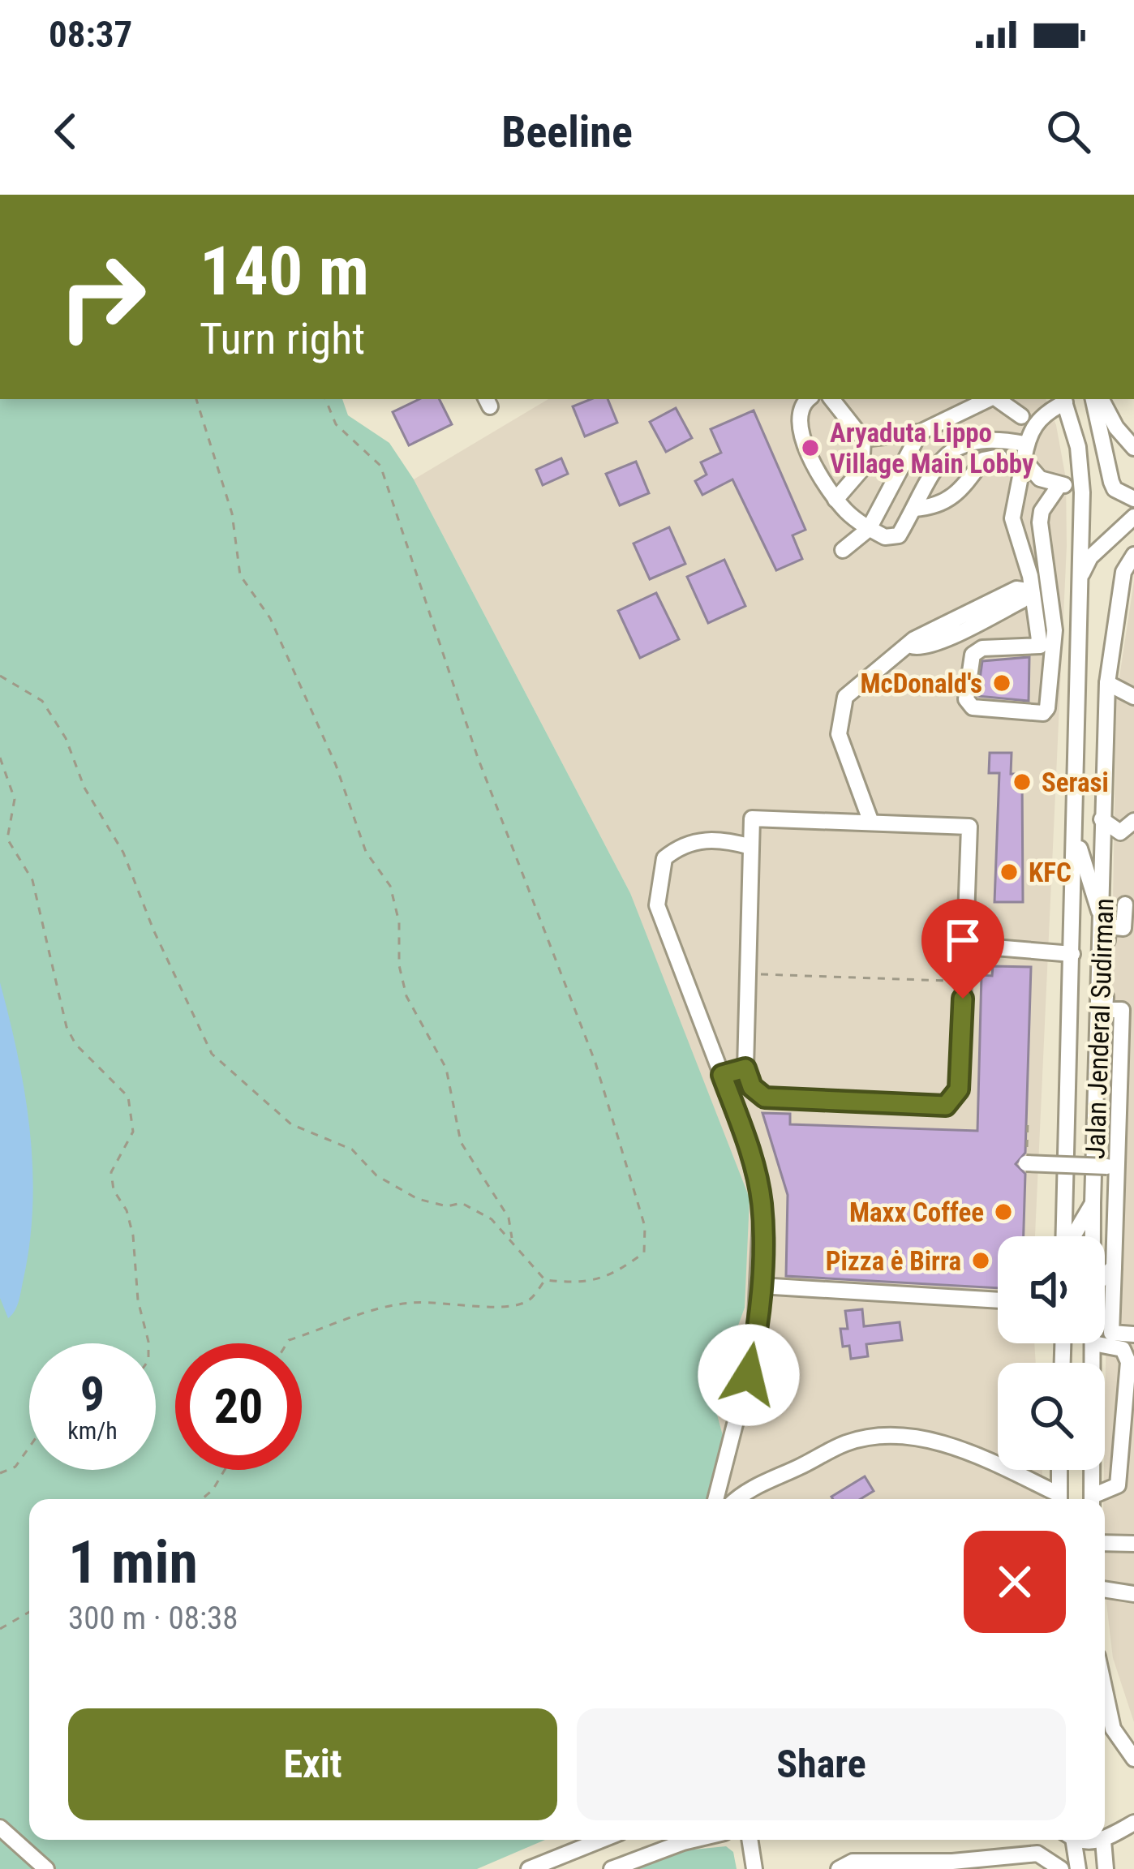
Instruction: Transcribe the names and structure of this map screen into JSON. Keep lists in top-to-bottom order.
{
  "streets": {
    "street": ["Jalan Jenderal Sudirman"]
  },
  "places": [
    "Aryaduta Lippo Village Main Lobby",
    "McDonald's",
    "Serasi",
    "KFC",
    "Maxx Coffee",
    "Pizza ė Birra"
  ],
  "page": {
    "status": "08:37",
    "header": "Beeline",
    "turn": ["140 m", "Turn right"],
    "speed": "9 km/h",
    "limit": "20",
    "heading": ["1 min", "300 m · 08:38"],
    "buttons": ["Exit", "Share"]
  }
}
